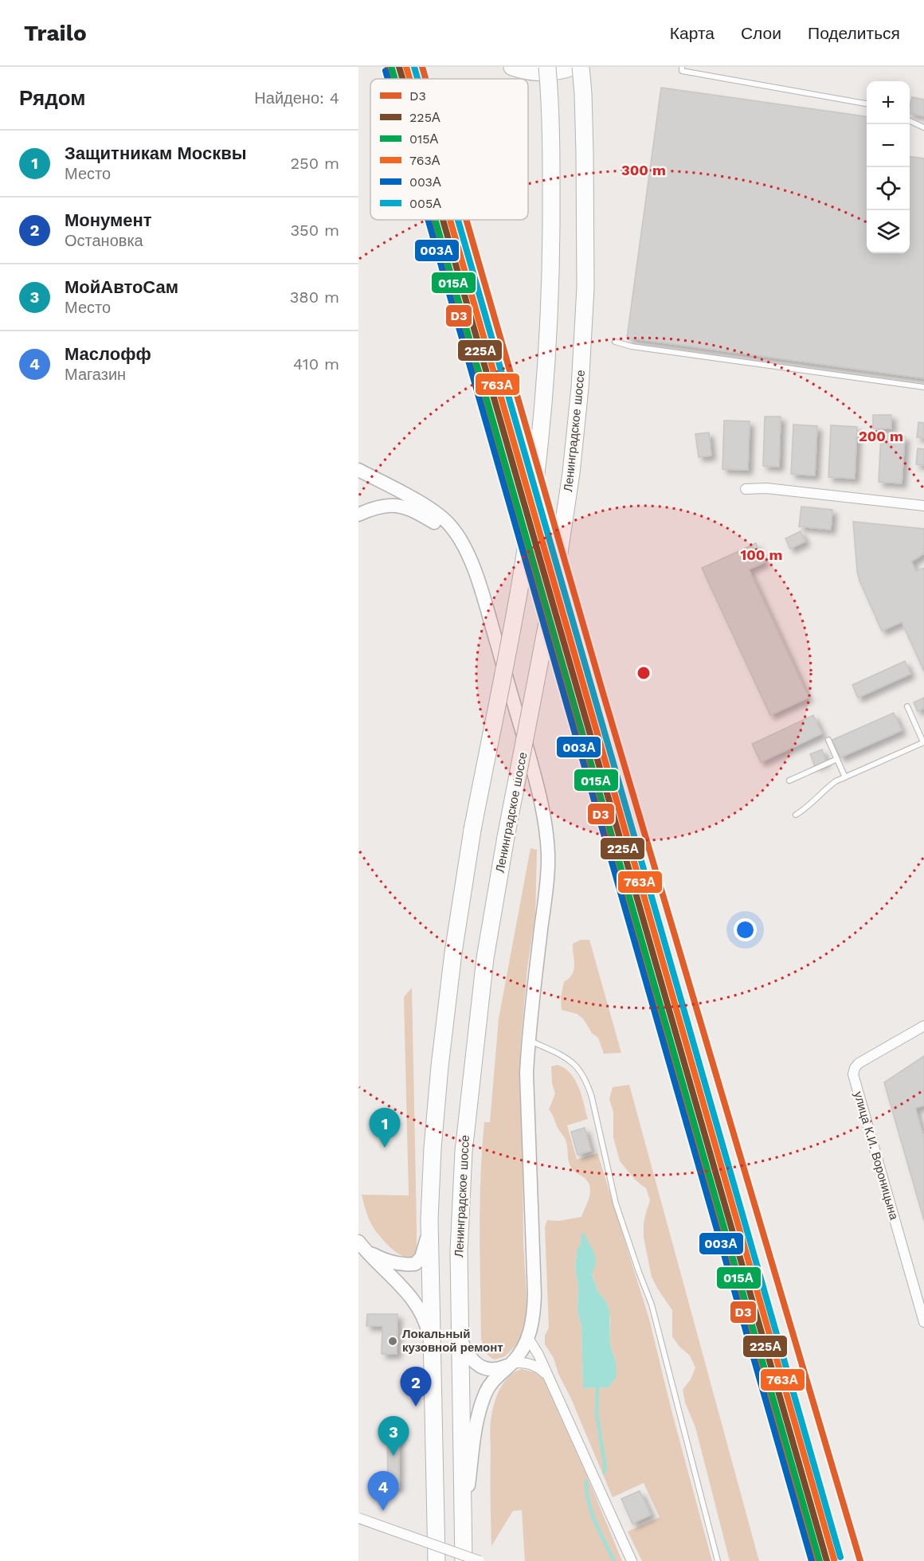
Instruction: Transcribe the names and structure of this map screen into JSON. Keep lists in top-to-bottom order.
{
  "streets": {
    "highway": ["Ленинградское шоссе"],
    "street": ["улица К.И. Вороницына"]
  },
  "places": ["Локальный кузовной ремонт"],
  "lines": [
    "transit line D3",
    "transit line 225А",
    "transit line 763А",
    "transit line 005А",
    "transit line 015А",
    "transit line 003А"
  ],
  "legend": [
    "D3",
    "225А",
    "015А",
    "763А",
    "003А",
    "005А"
  ],
  "page": {
    "header": "Trailo",
    "nav": ["Карта", "Слои", "Поделиться"],
    "heading": ["Рядом", "Найдено: 4"],
    "map_buttons": ["+", "−"],
    "list": [
      {
        "mark": "1",
        "name": "Защитникам Москвы",
        "note": "Место",
        "value": "250 m"
      },
      {
        "mark": "2",
        "name": "Монумент",
        "note": "Остановка",
        "value": "350 m"
      },
      {
        "mark": "3",
        "name": "МойАвтоСам",
        "note": "Место",
        "value": "380 m"
      },
      {
        "mark": "4",
        "name": "Маслофф",
        "note": "Магазин",
        "value": "410 m"
      }
    ],
    "pins": [
      "1",
      "2",
      "3",
      "4"
    ]
  },
  "rings": ["300 m", "200 m", "100 m"]
}
